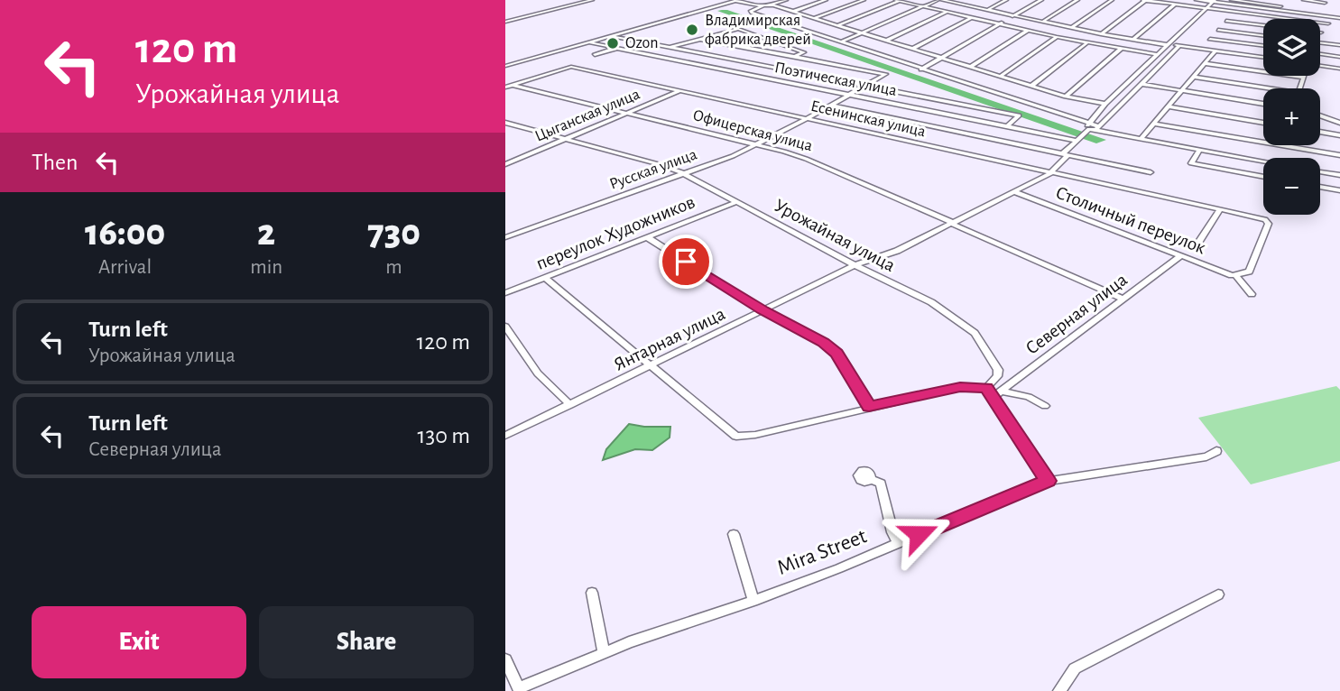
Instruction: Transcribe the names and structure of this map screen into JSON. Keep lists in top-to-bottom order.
{
  "streets": {
    "street": [
      "Поэтическая улица",
      "Цыганская улица",
      "Есенинская улица",
      "Офицерская улица",
      "Русская улица",
      "Столичный переулок",
      "переулок Художников",
      "Урожайная улица",
      "Северная улица",
      "Янтарная улица",
      "Mira Street"
    ]
  },
  "crossings": [
    ["Поэтическая улица", "Русская улица"],
    ["Поэтическая улица", "Янтарная улица"],
    ["Цыганская улица", "Есенинская улица"],
    ["Цыганская улица", "Офицерская улица"],
    ["Цыганская улица", "Урожайная улица"],
    ["Есенинская улица", "Офицерская улица"],
    ["Есенинская улица", "Русская улица"],
    ["Есенинская улица", "Столичный переулок"],
    ["Есенинская улица", "Янтарная улица"],
    ["Офицерская улица", "Русская улица"],
    ["Офицерская улица", "Северная улица"],
    ["Офицерская улица", "Янтарная улица"],
    ["Русская улица", "Урожайная улица"],
    ["Столичный переулок", "Северная улица"],
    ["Столичный переулок", "Янтарная улица"],
    ["переулок Художников", "Урожайная улица"],
    ["Урожайная улица", "Янтарная улица"]
  ],
  "places": ["Владимирская фабрика дверей", "Ozon"],
  "page": {
    "turn": ["120 m", "Урожайная улица"],
    "map_buttons": ["+", "−"],
    "then": "Then",
    "eta": [
      "16:00",
      "Arrival",
      "2",
      "min",
      "730",
      "m"
    ],
    "list": [
      {
        "name": "Turn left",
        "note": "Урожайная улица",
        "value": "120 m"
      },
      {
        "name": "Turn left",
        "note": "Северная улица",
        "value": "130 m"
      }
    ],
    "buttons": ["Exit", "Share"]
  }
}
